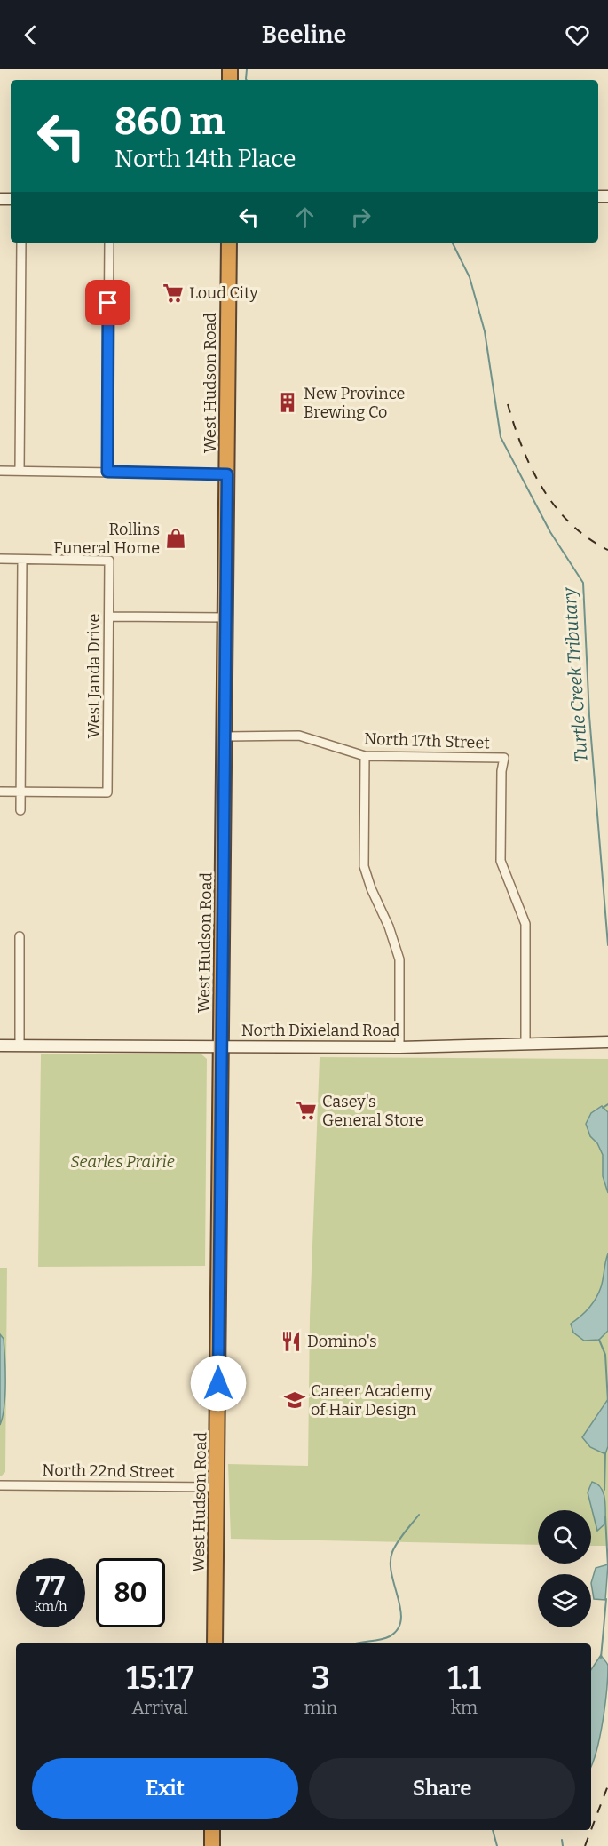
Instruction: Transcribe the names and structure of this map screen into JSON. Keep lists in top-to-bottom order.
{
  "streets": {
    "highway": ["West Hudson Road"],
    "main road": ["North Dixieland Road"],
    "street": ["West Janda Drive", "North 17th Street", "North 22nd Street"]
  },
  "crossings": [
    ["West Hudson Road", "North 17th Street"],
    ["West Hudson Road", "North Dixieland Road"],
    ["West Hudson Road", "North 22nd Street"],
    ["North 17th Street", "North Dixieland Road"]
  ],
  "water": ["Turtle Creek Tributary"],
  "parks": ["Searles Prairie"],
  "places": {
    "supermarket": ["Loud City", "Casey's General Store"],
    "building": ["New Province Brewing Co"],
    "shop": ["Rollins Funeral Home"],
    "restaurant": ["Domino's"],
    "school or university": ["Career Academy of Hair Design"]
  },
  "page": {
    "header": "Beeline",
    "turn": ["860 m", "North 14th Place"],
    "speed": "77 km/h",
    "limit": "80",
    "eta": [
      "15:17",
      "Arrival",
      "3",
      "min",
      "1.1",
      "km"
    ],
    "buttons": ["Exit", "Share"]
  }
}
